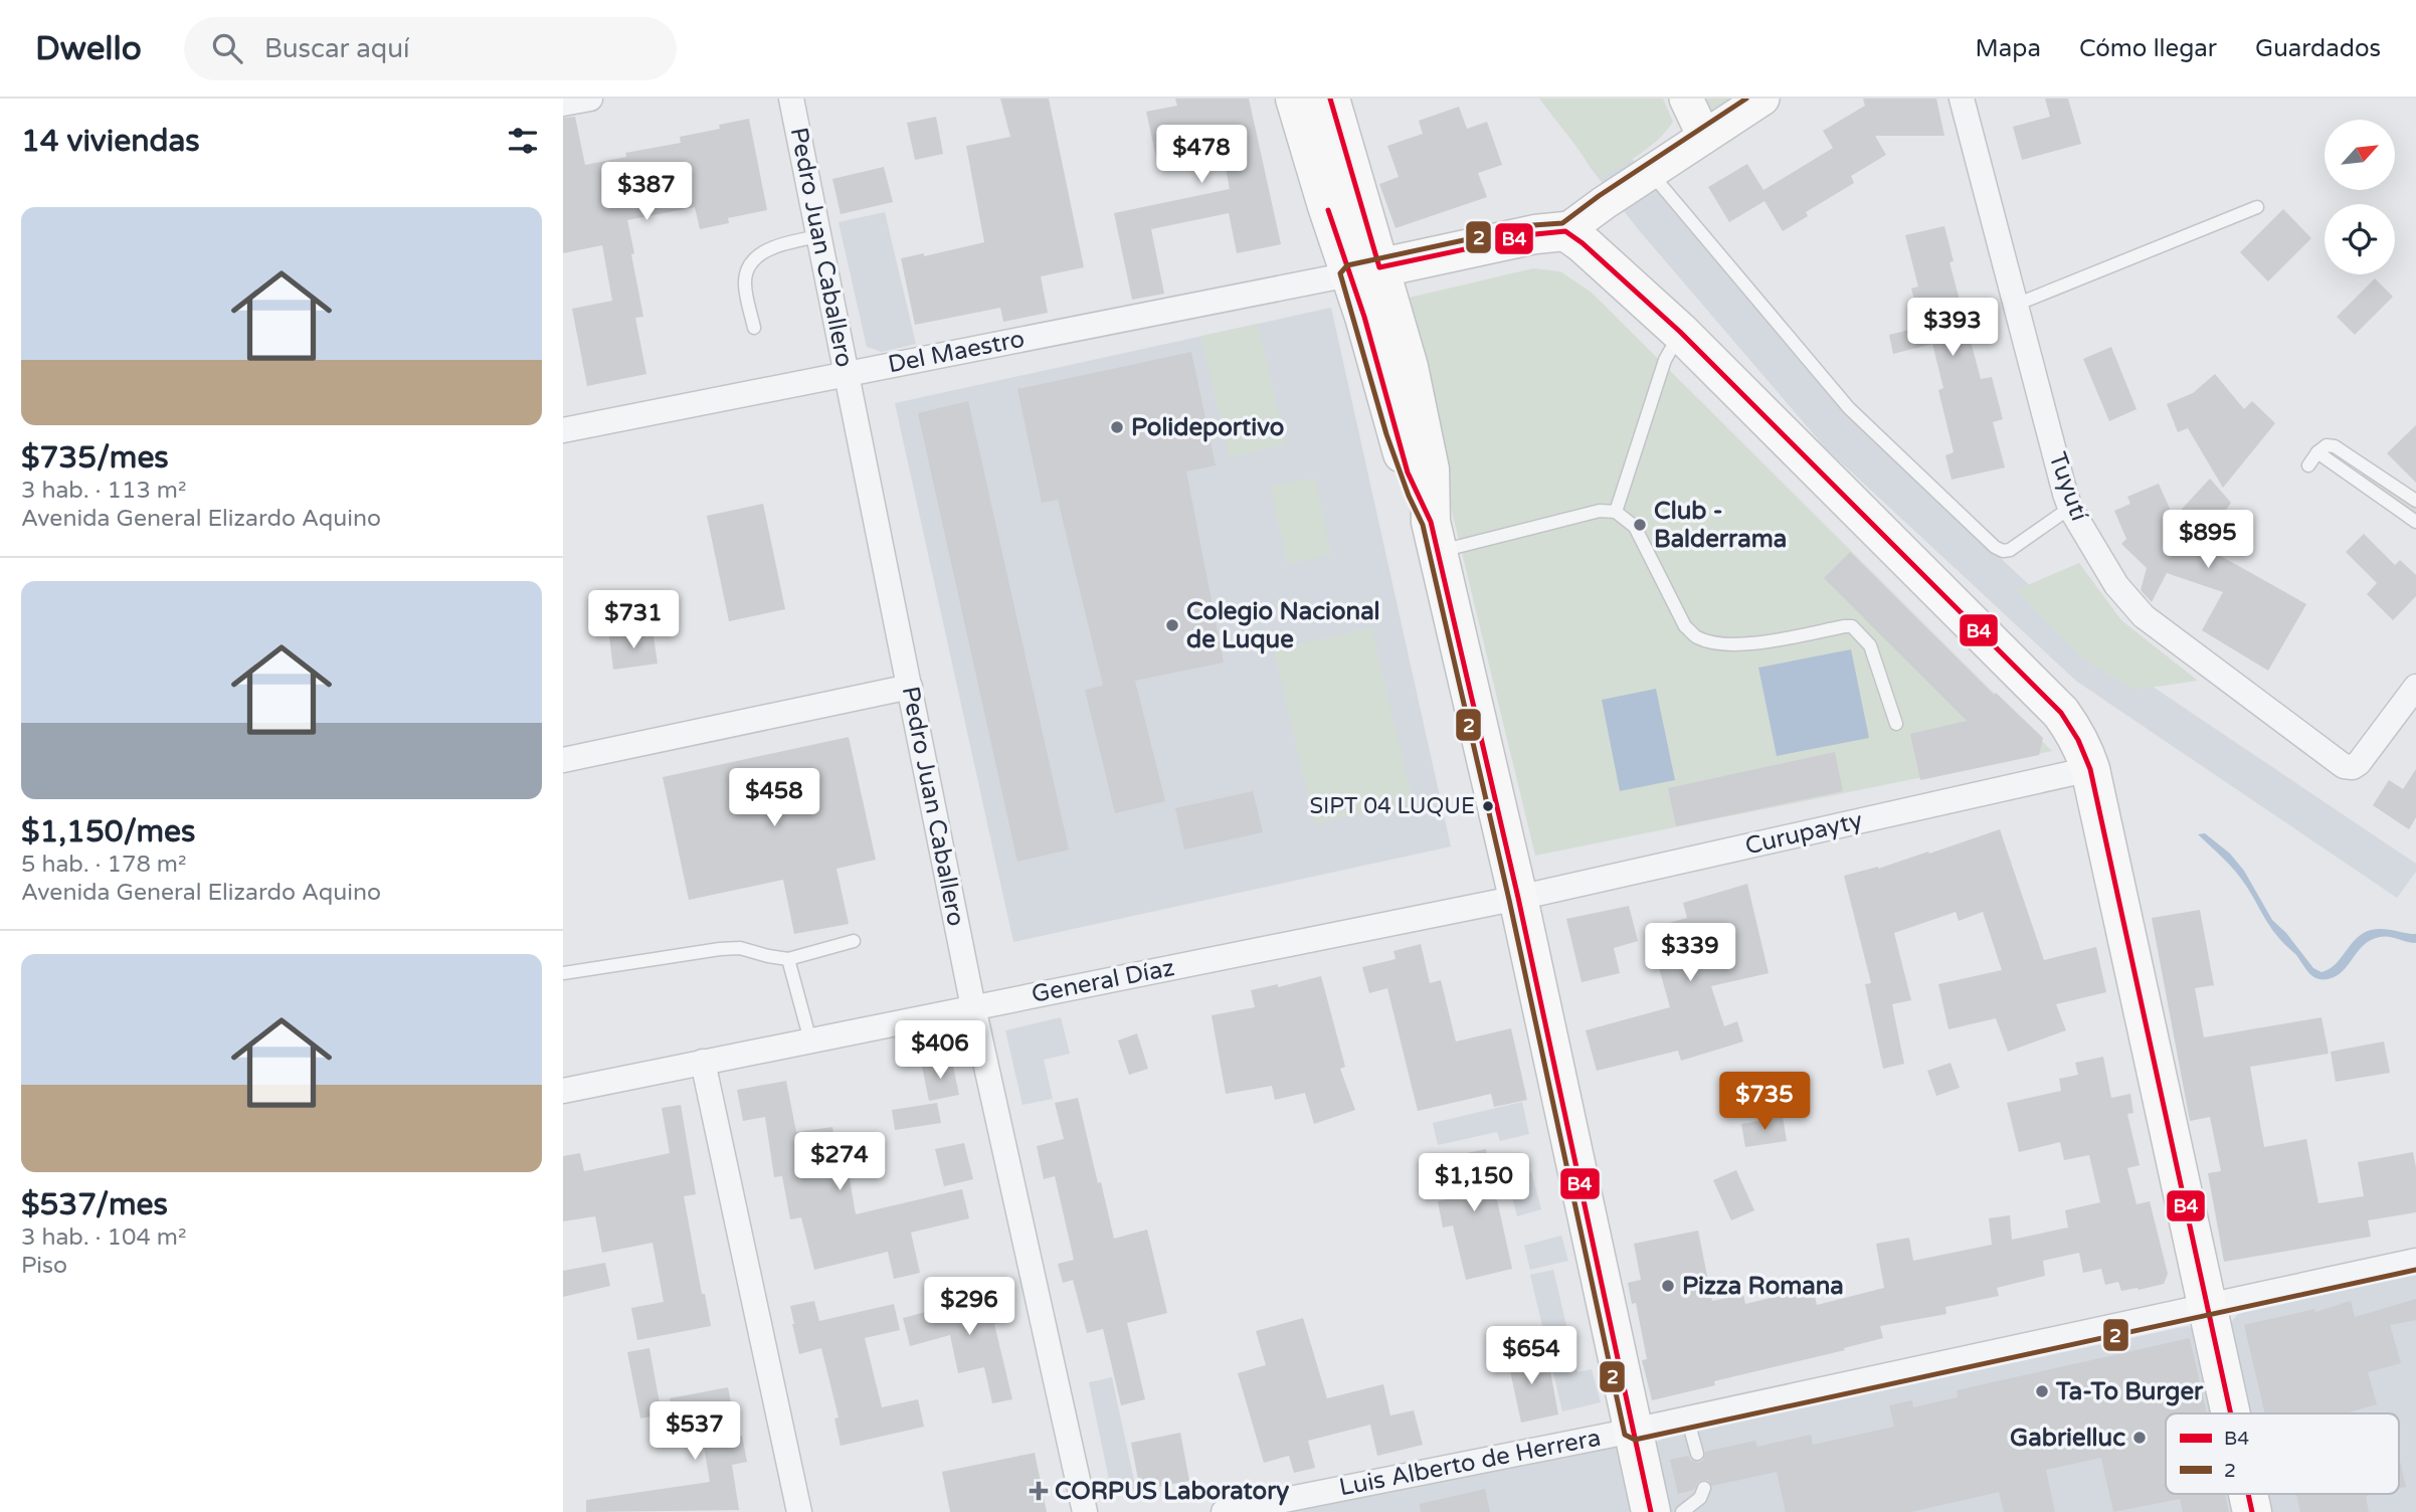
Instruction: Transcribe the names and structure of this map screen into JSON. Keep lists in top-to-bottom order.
{
  "streets": {
    "street": [
      "Pedro Juan Caballero",
      "Del Maestro",
      "Tuyutí",
      "Curupayty",
      "General Díaz",
      "Luis Alberto de Herrera"
    ]
  },
  "crossings": [
    ["Pedro Juan Caballero", "Del Maestro"],
    ["Pedro Juan Caballero", "General Díaz"],
    ["Curupayty", "General Díaz"]
  ],
  "places": {
    "other": [
      "Polideportivo",
      "Club - Balderrama",
      "Colegio Nacional de Luque",
      "SIPT 04 LUQUE",
      "Pizza Romana",
      "Ta-To Burger",
      "Gabrielluc"
    ],
    "health": ["CORPUS Laboratory"]
  },
  "lines": ["transit line B4", "transit line 2"],
  "legend": ["B4", "2"],
  "north": "top right",
  "page": {
    "header": "Dwello",
    "search": "Buscar aquí",
    "nav": ["Mapa", "Cómo llegar", "Guardados"],
    "heading": "14 viviendas",
    "price": [
      "$478",
      "$387",
      "$393",
      "$895",
      "$731",
      "$458",
      "$339",
      "$406",
      "$735",
      "$274",
      "$1,150",
      "$296",
      "$654",
      "$537"
    ],
    "list": [
      {
        "name": "$735/mes",
        "note": "3 hab. · 113 m² · Avenida General Elizardo Aquino"
      },
      {
        "name": "$1,150/mes",
        "note": "5 hab. · 178 m² · Avenida General Elizardo Aquino"
      },
      {
        "name": "$537/mes",
        "note": "3 hab. · 104 m² · Piso"
      }
    ]
  }
}
